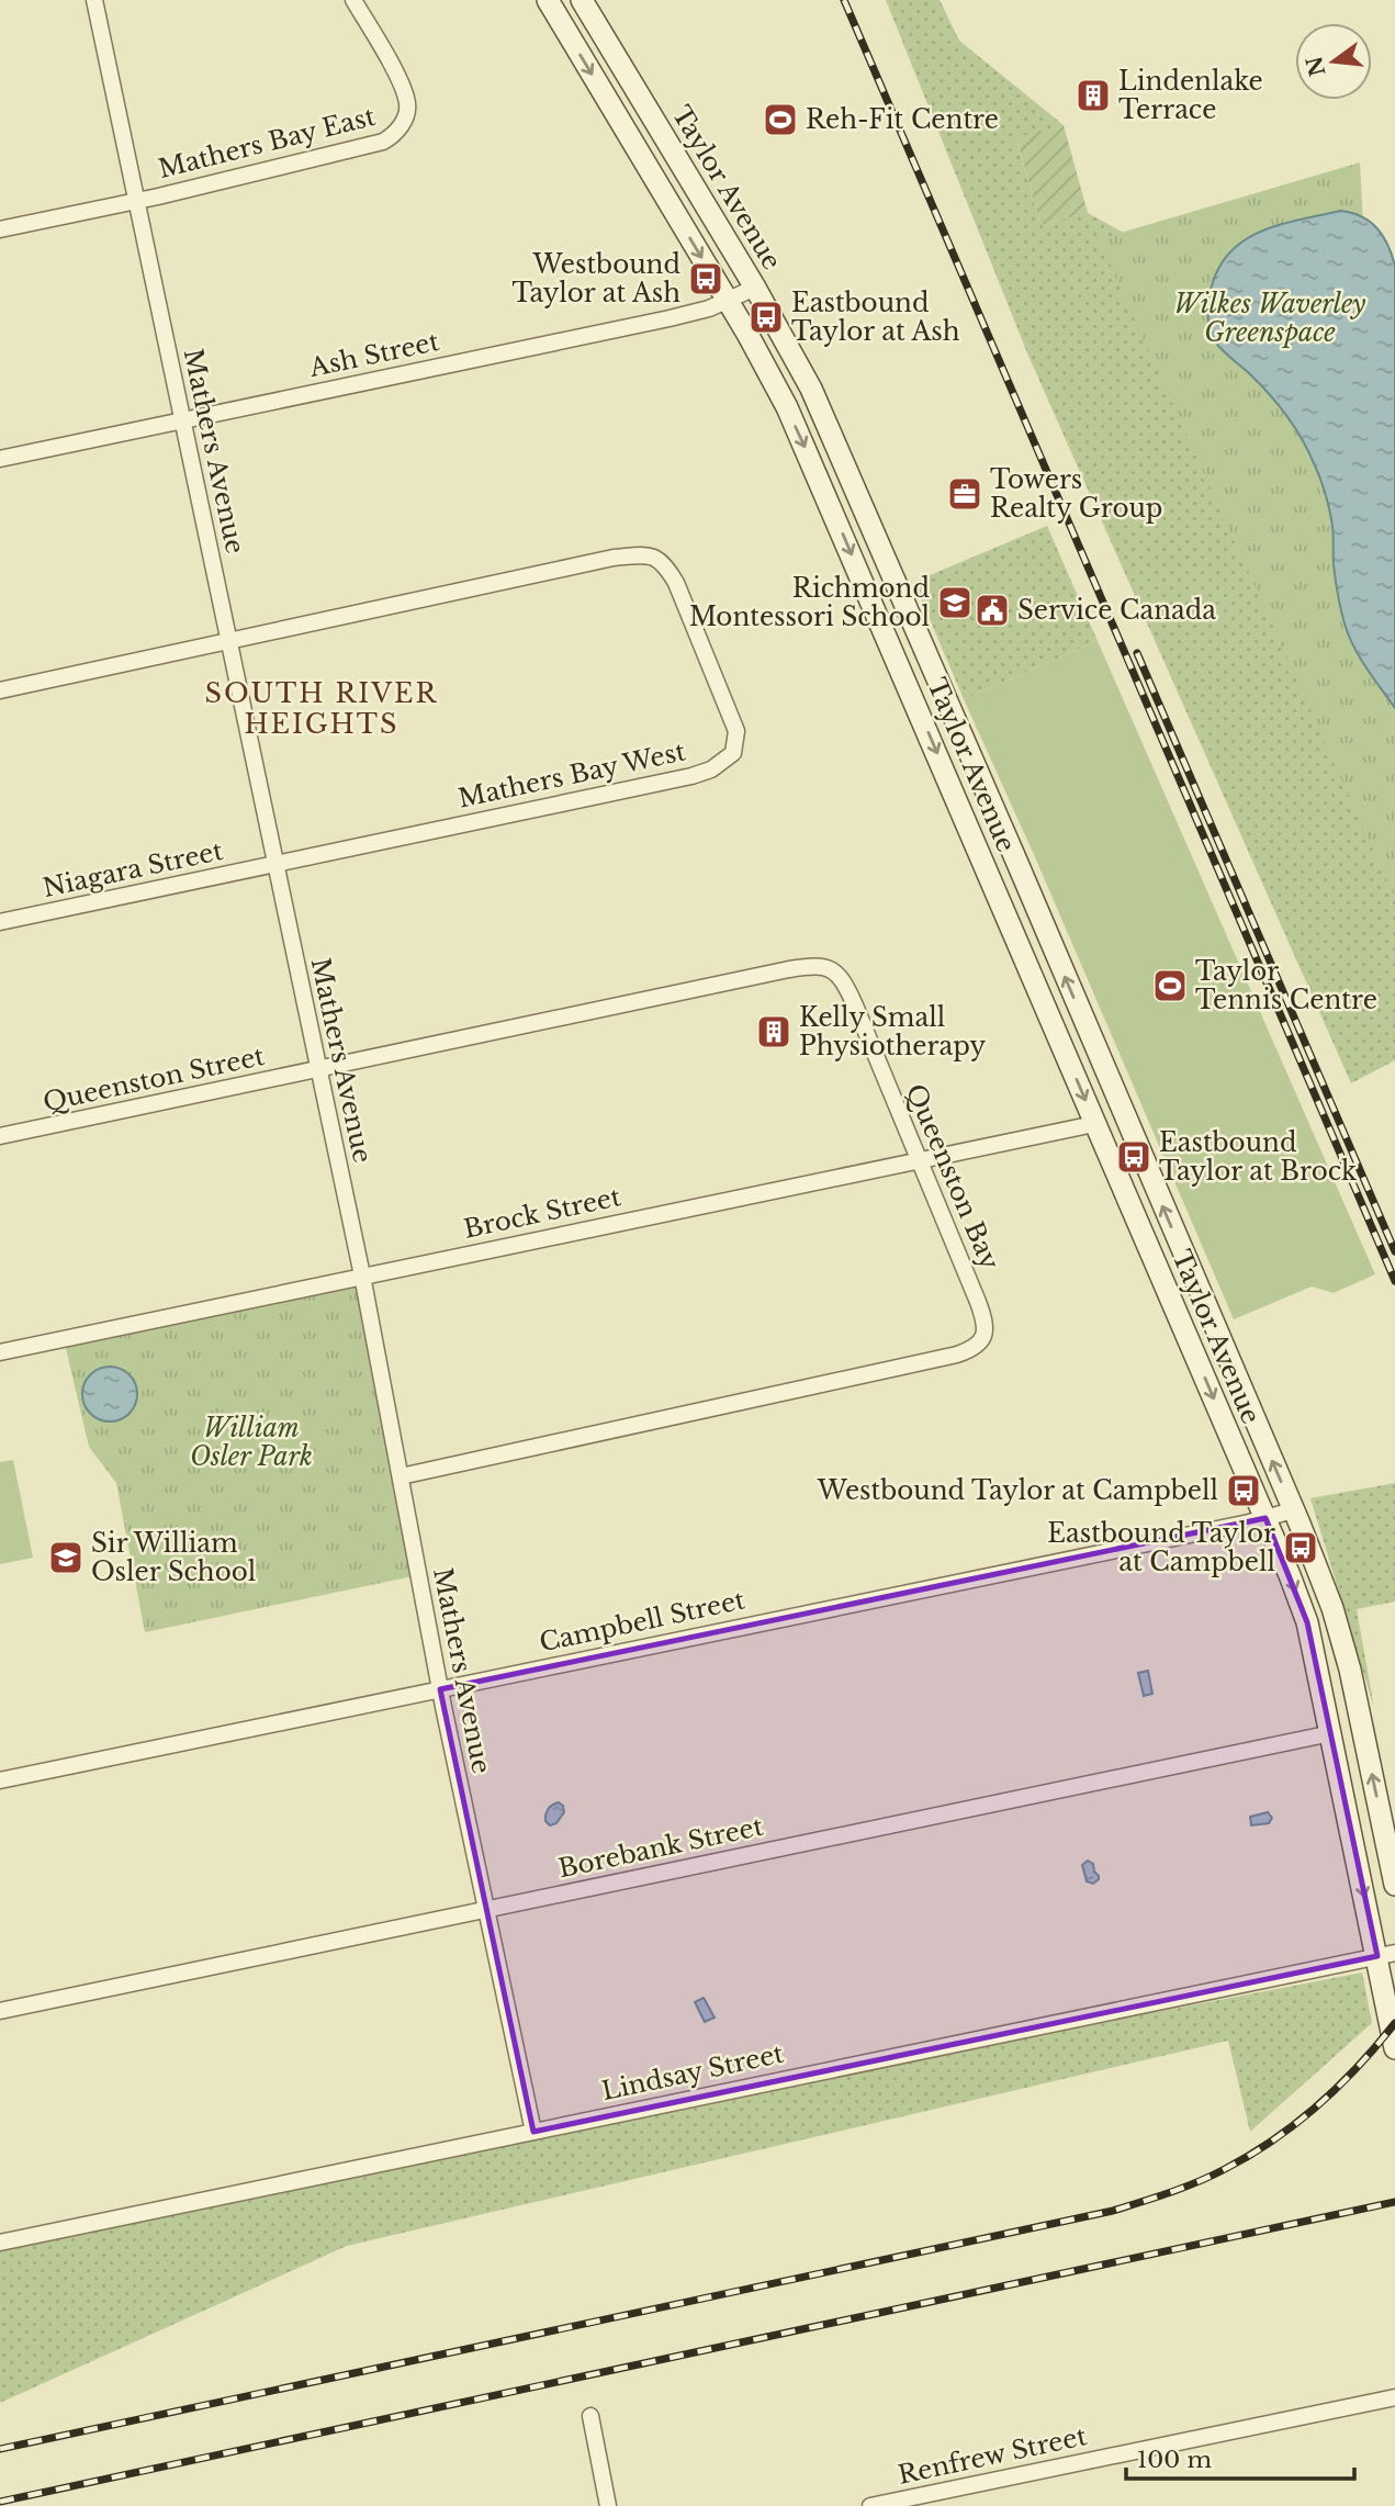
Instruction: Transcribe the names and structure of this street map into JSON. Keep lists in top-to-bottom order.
{
  "streets": {
    "main road": ["Taylor Avenue"],
    "street": [
      "Mathers Bay East",
      "Ash Street",
      "Mathers Avenue",
      "Mathers Bay West",
      "Niagara Street",
      "Queenston Street",
      "Queenston Bay",
      "Brock Street",
      "Campbell Street",
      "Borebank Street",
      "Lindsay Street",
      "Renfrew Street"
    ]
  },
  "crossings": [
    ["Mathers Bay East", "Mathers Avenue"],
    ["Taylor Avenue", "Ash Street"],
    ["Taylor Avenue", "Brock Street"],
    ["Taylor Avenue", "Campbell Street"],
    ["Taylor Avenue", "Borebank Street"],
    ["Taylor Avenue", "Lindsay Street"],
    ["Ash Street", "Mathers Avenue"],
    ["Mathers Avenue", "Mathers Bay West"],
    ["Mathers Avenue", "Niagara Street"],
    ["Mathers Avenue", "Queenston Street"],
    ["Mathers Avenue", "Queenston Bay"],
    ["Mathers Avenue", "Brock Street"],
    ["Mathers Avenue", "Campbell Street"],
    ["Mathers Avenue", "Borebank Street"],
    ["Mathers Avenue", "Lindsay Street"],
    ["Mathers Bay West", "Niagara Street"],
    ["Queenston Street", "Queenston Bay"],
    ["Queenston Bay", "Brock Street"]
  ],
  "districts": ["SOUTH RIVER HEIGHTS"],
  "parks": ["Wilkes Waverley Greenspace", "William Osler Park"],
  "places": {
    "building": ["Lindenlake Terrace", "Kelly Small Physiotherapy"],
    "sports": ["Reh-Fit Centre", "Taylor Tennis Centre"],
    "bus stop": [
      "Westbound Taylor at Ash",
      "Eastbound Taylor at Ash",
      "Eastbound Taylor at Brock",
      "Westbound Taylor at Campbell",
      "Eastbound Taylor at Campbell"
    ],
    "office": ["Towers Realty Group"],
    "school or university": ["Richmond Montessori School", "Sir William Osler School"],
    "public building": ["Service Canada"]
  },
  "scale_bar": "100 m",
  "north": "left"
}
